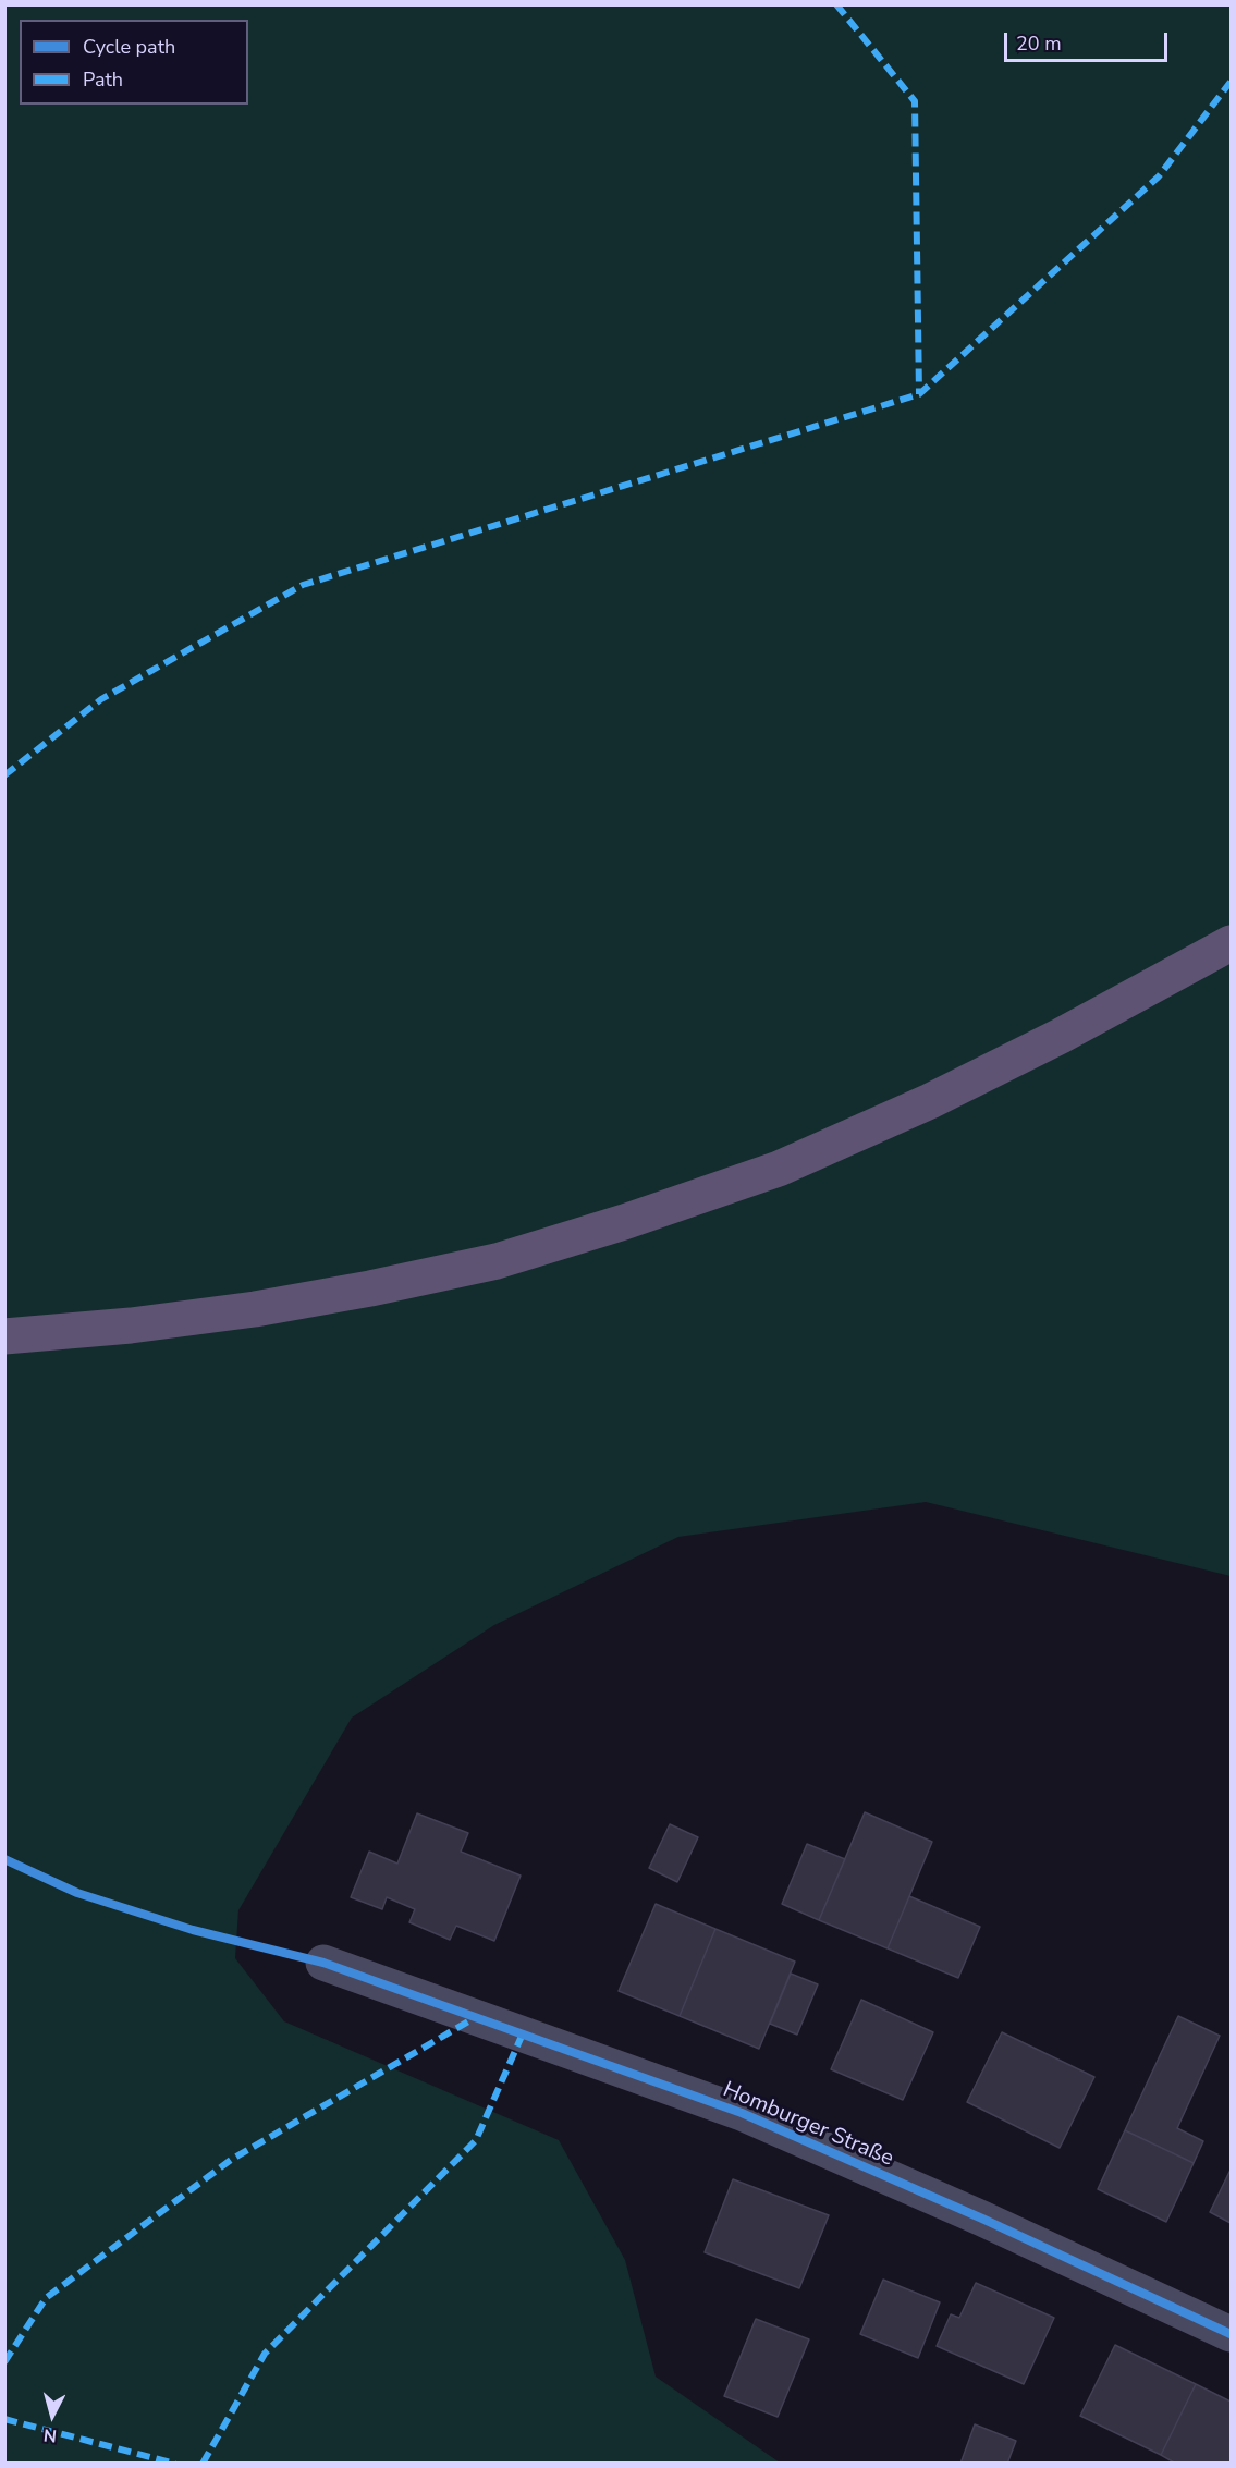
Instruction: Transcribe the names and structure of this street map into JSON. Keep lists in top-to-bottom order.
{
  "streets": {
    "street": ["Homburger Straße"]
  },
  "legend": ["Cycle path", "Path"],
  "scale_bar": "20 m",
  "north": "bottom"
}
